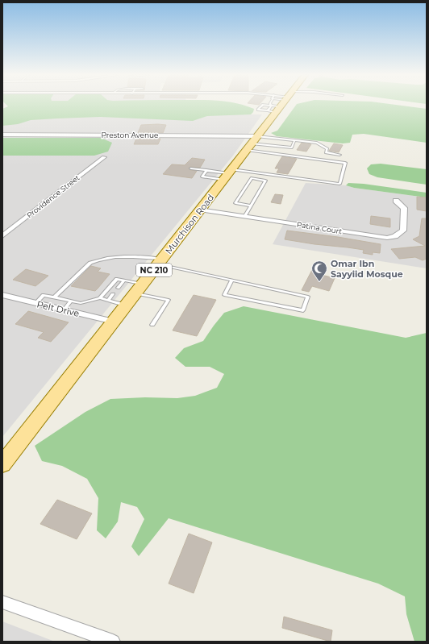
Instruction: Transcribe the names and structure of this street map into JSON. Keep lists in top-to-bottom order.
{
  "streets": {
    "main road": ["Murchison Road", "NC 210"],
    "street": [
      "Preston Avenue",
      "Providence Street",
      "Patina Court",
      "Pelt Drive"
    ]
  },
  "crossings": [
    ["Preston Avenue", "Murchison Road"],
    ["Murchison Road", "Patina Court"],
    ["Murchison Road", "Pelt Drive"]
  ],
  "places": {
    "mosque": ["Omar Ibn Sayyiid Mosque"]
  }
}
